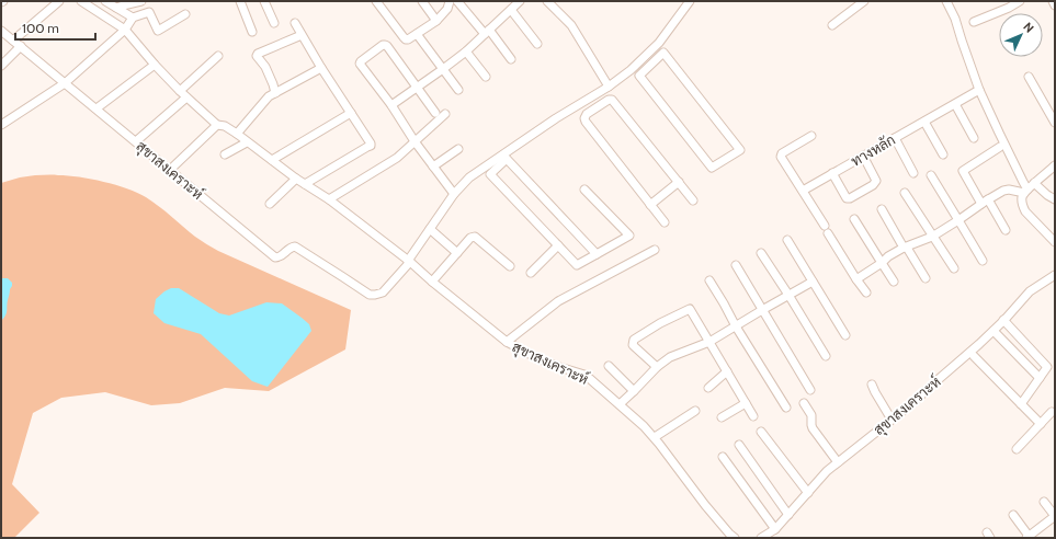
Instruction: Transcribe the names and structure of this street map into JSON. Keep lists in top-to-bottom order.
{
  "streets": {
    "street": ["ทางหลัก", "สุขาสงเคราะห์"]
  },
  "scale_bar": "100 m",
  "north": "top right"
}
